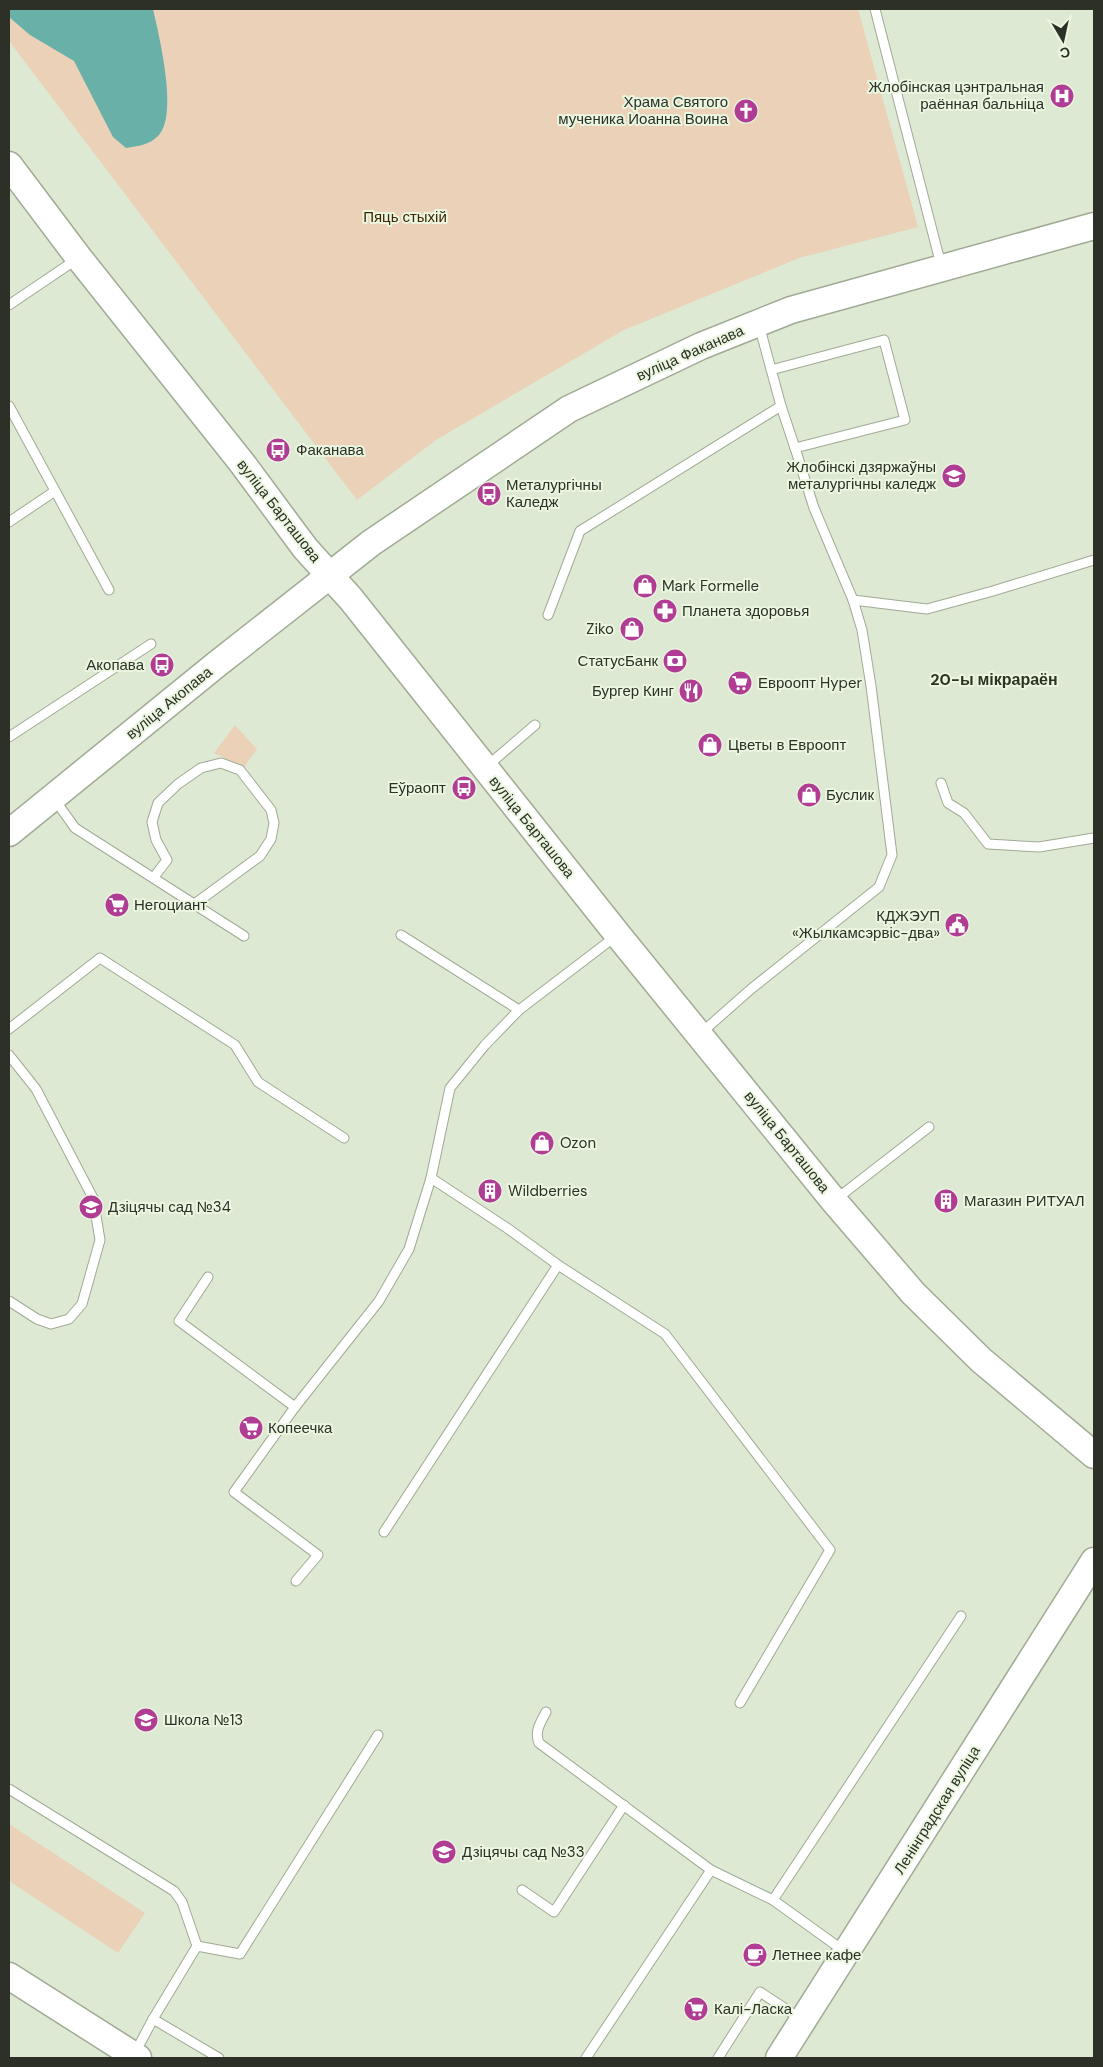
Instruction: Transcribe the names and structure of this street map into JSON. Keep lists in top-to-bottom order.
{
  "streets": {
    "main road": [
      "вуліца Факанава",
      "вуліца Барташова",
      "вуліца Акопава",
      "Ленінградская вуліца"
    ]
  },
  "crossings": [
    ["вуліца Факанава", "вуліца Барташова"],
    ["вуліца Факанава", "вуліца Акопава"],
    ["вуліца Барташова", "вуліца Акопава"]
  ],
  "districts": ["20-ы мікрараён"],
  "parks": ["Пяць стыхій"],
  "places": {
    "hospital": ["Жлобінская цэнтральная раённая бальніца"],
    "church": ["Храма Святого мученика Иоанна Воина"],
    "bus stop": [
      "Факанава",
      "Металургічны Каледж",
      "Акопава",
      "Еўраопт"
    ],
    "school or university": [
      "Жлобінскі дзяржаўны металургічны каледж",
      "Дзіцячы сад №34",
      "Школа №13",
      "Дзіцячы сад №33"
    ],
    "shop": [
      "Mark Formelle",
      "Ziko",
      "Цветы в Евроопт",
      "Буслик",
      "Ozon"
    ],
    "pharmacy": ["Планета здоровья"],
    "bank": ["СтатусБанк"],
    "supermarket": [
      "Евроопт Hyper",
      "Негоциант",
      "Копеечка",
      "Калі-Ласка"
    ],
    "restaurant": ["Бургер Кинг"],
    "public building": ["КДЖЭУП «Жылкамсэрвіс-два»"],
    "building": ["Wildberries", "Магазин РИТУАЛ"],
    "cafe": ["Летнее кафе"]
  },
  "north": "bottom"
}
